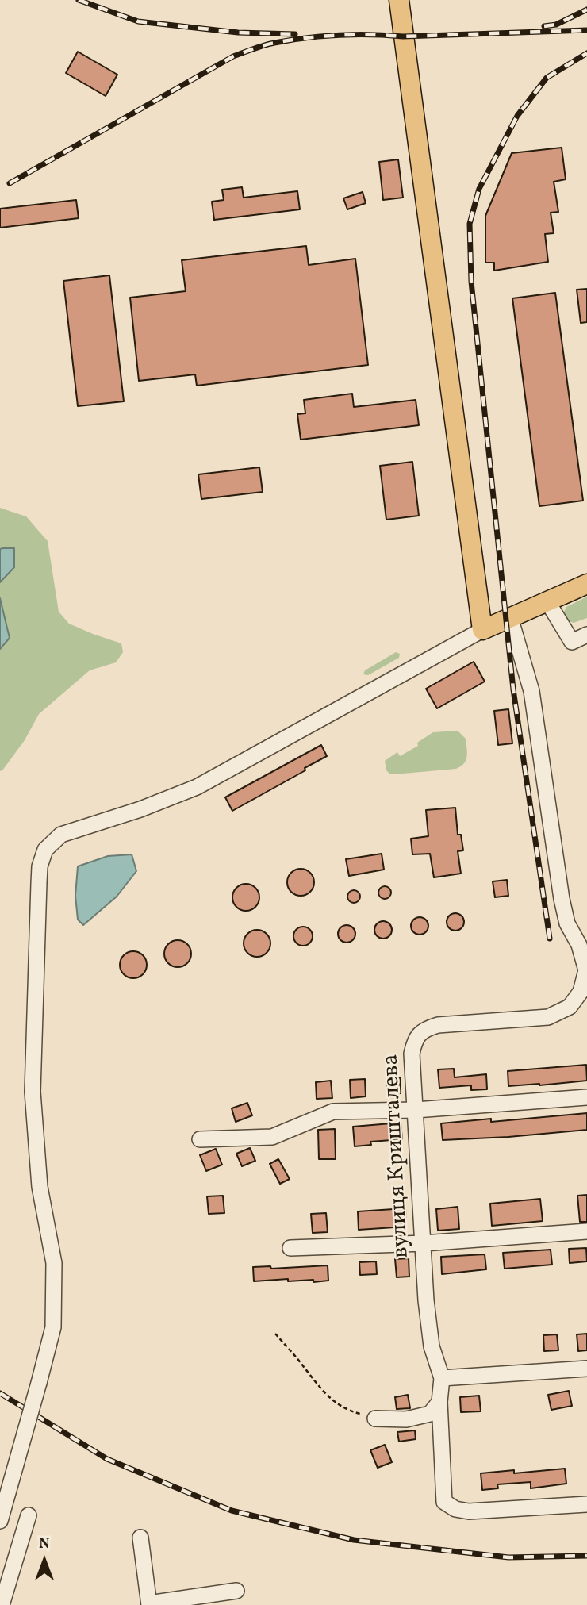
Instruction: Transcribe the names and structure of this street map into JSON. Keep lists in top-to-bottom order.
{
  "streets": {
    "street": ["вулиця Кришталева"]
  },
  "north": "top"
}
